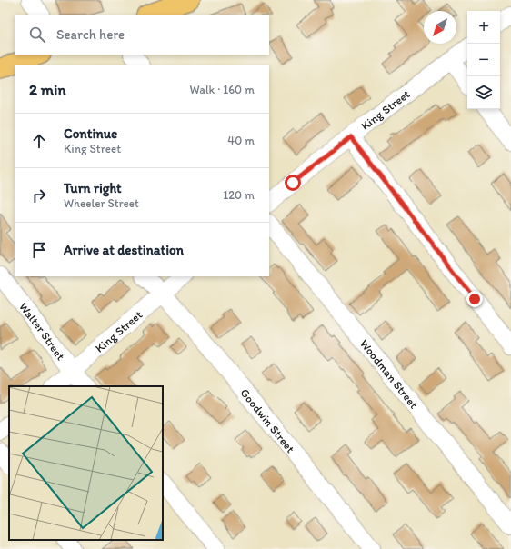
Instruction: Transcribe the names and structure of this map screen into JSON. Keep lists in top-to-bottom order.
{
  "streets": {
    "street": [
      "King Street",
      "Walter Street",
      "Woodman Street",
      "Goodwin Street"
    ]
  },
  "crossings": [
    ["King Street", "Walter Street"],
    ["King Street", "Goodwin Street"]
  ],
  "north": "bottom left",
  "page": {
    "map_buttons": ["+", "−"],
    "search": "Search here",
    "heading": ["2 min", "Walk · 160 m"],
    "list": [
      ["Continue", "King Street", "40 m"],
      ["Turn right", "Wheeler Street", "120 m"],
      "Arrive at destination"
    ]
  }
}
